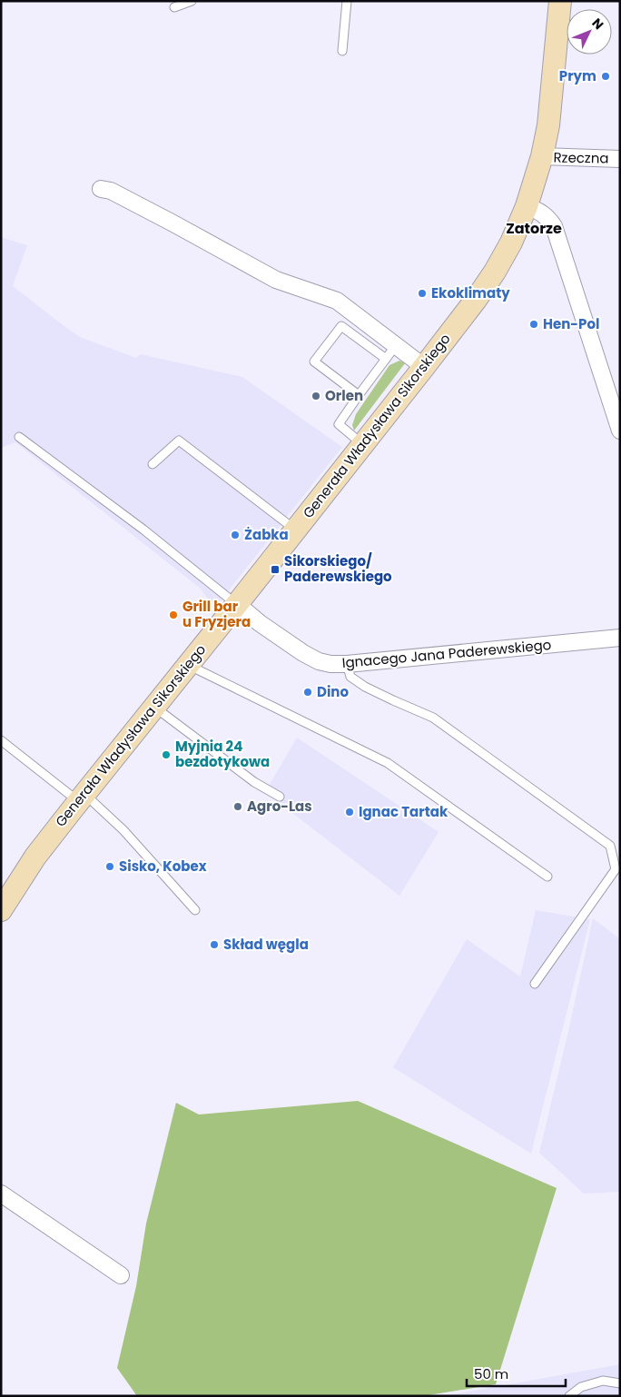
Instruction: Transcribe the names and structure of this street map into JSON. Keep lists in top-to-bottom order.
{
  "streets": {
    "main road": ["Generała Władysława Sikorskiego"],
    "street": ["Rzeczna", "Ignacego Jana Paderewskiego"]
  },
  "crossings": [
    ["Rzeczna", "Generała Władysława Sikorskiego"],
    ["Generała Władysława Sikorskiego", "Ignacego Jana Paderewskiego"]
  ],
  "districts": ["Zatorze"],
  "places": {
    "other": [
      "Prym",
      "Ekoklimaty",
      "Hen-Pol",
      "Orlen",
      "Żabka",
      "Grill bar u Fryzjera",
      "Dino",
      "Myjnia 24 bezdotykowa",
      "Agro-Las",
      "Ignac Tartak",
      "Sisko, Kobex",
      "Skład węgla"
    ],
    "transit": ["Sikorskiego/ Paderewskiego"]
  },
  "scale_bar": "50 m",
  "north": "top right"
}
